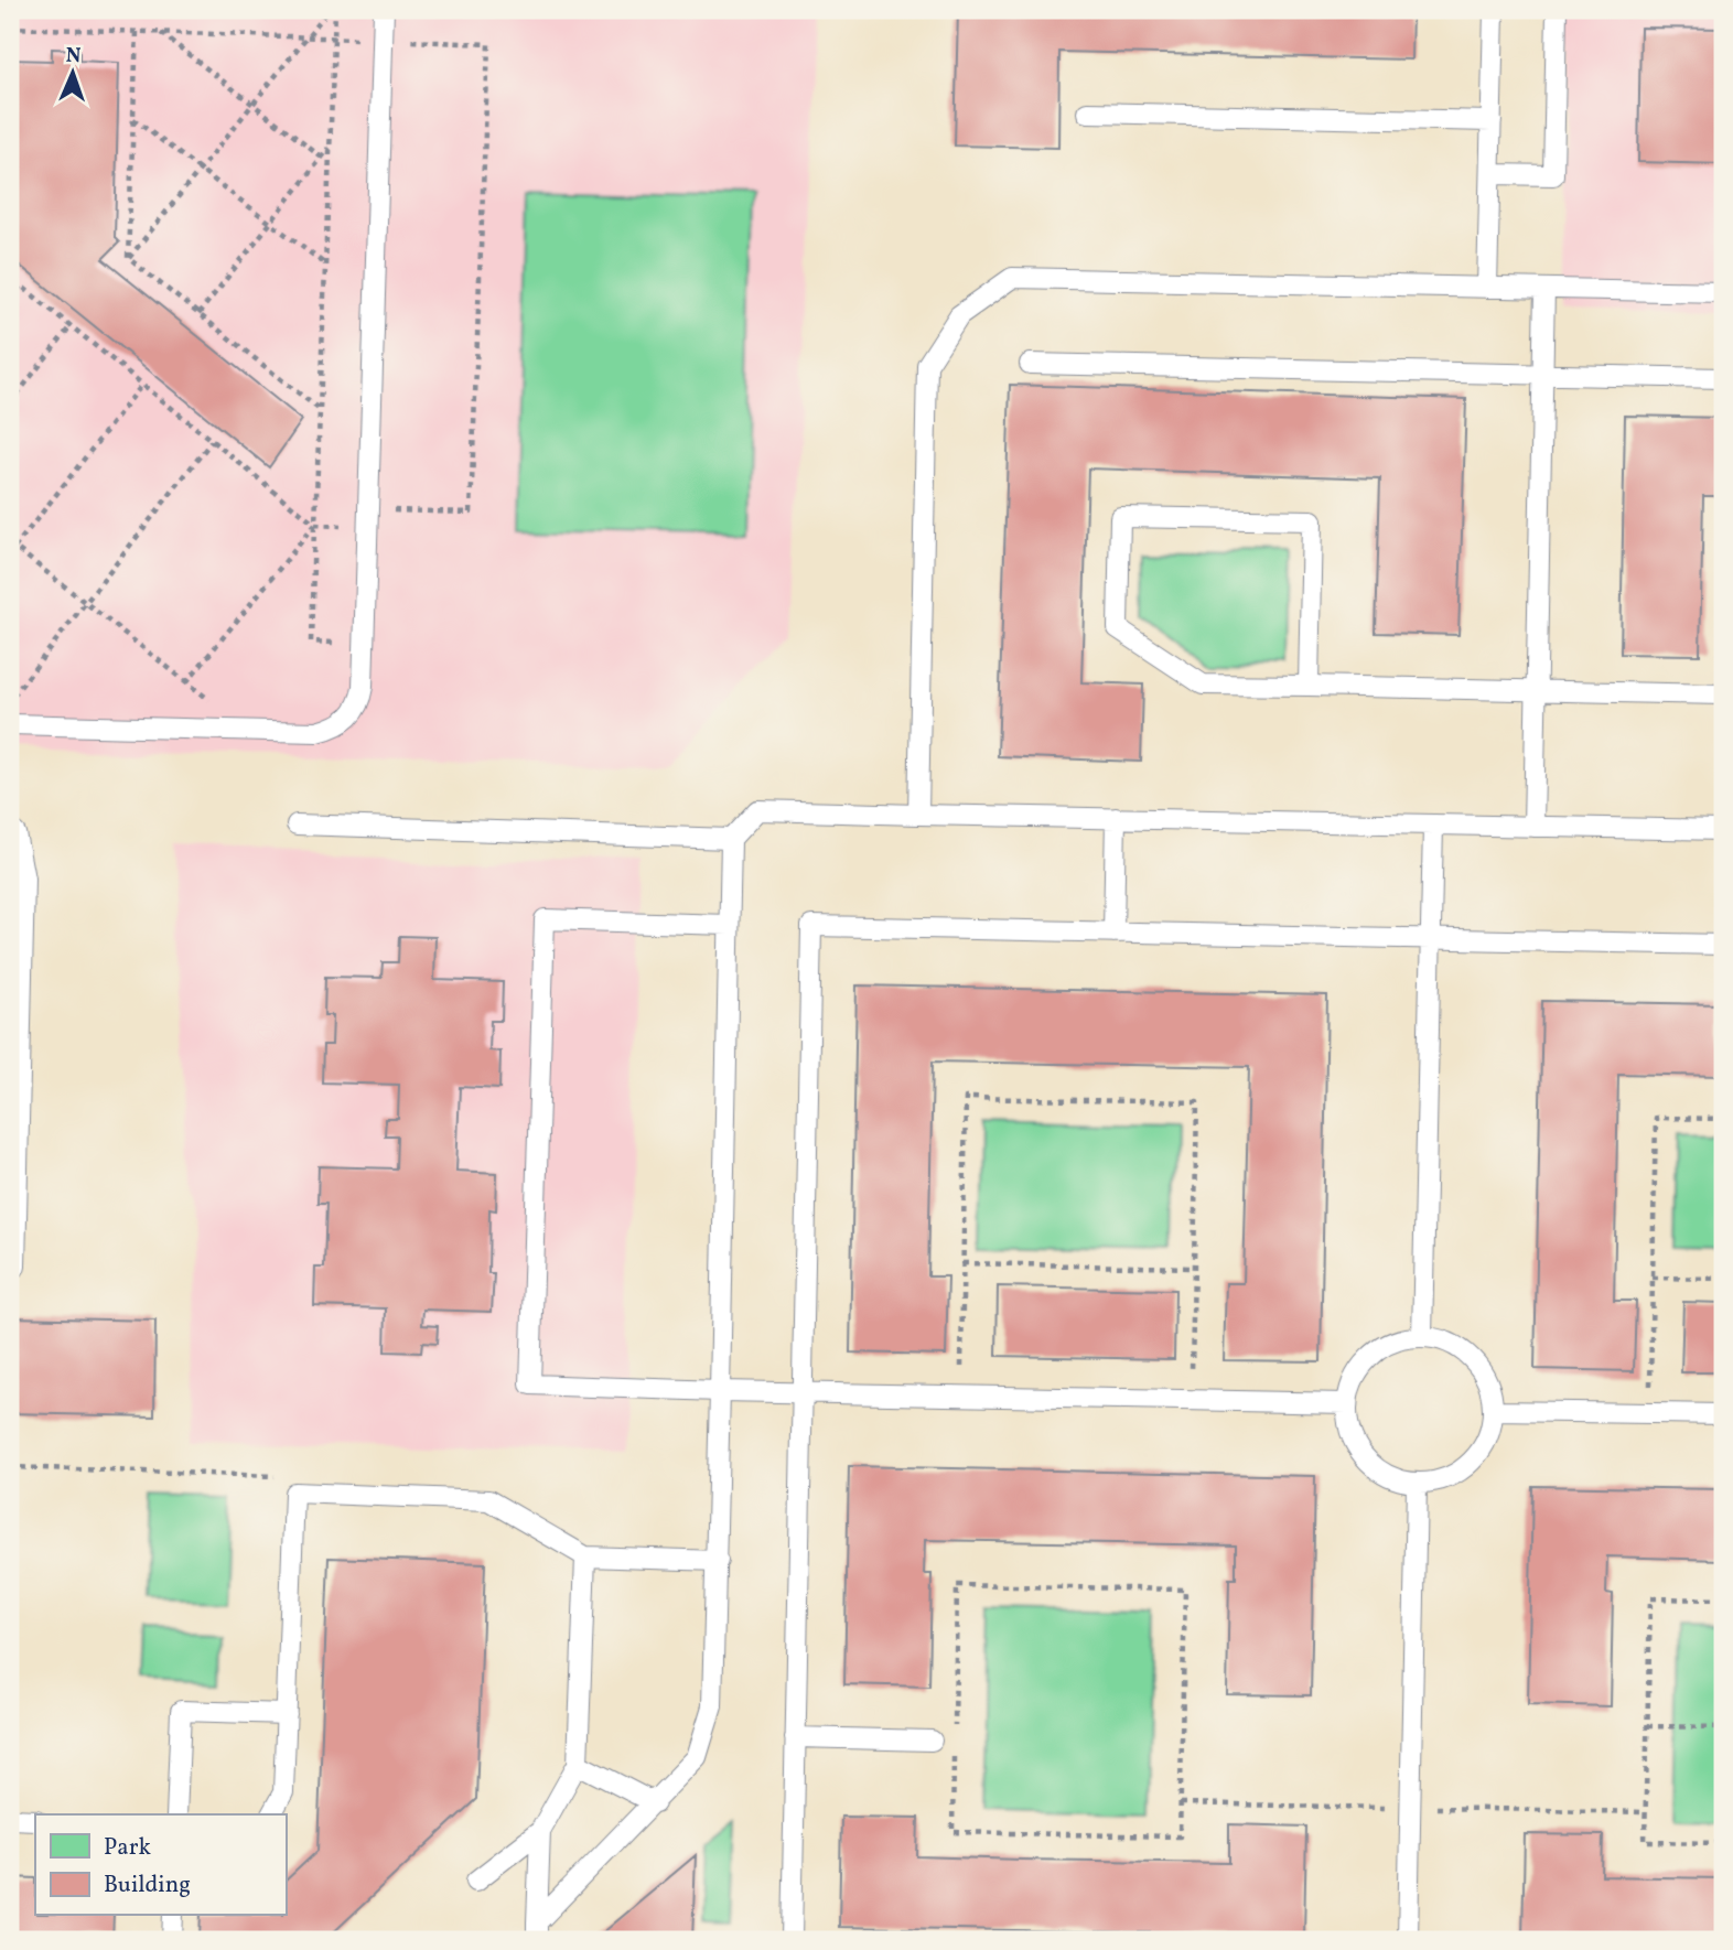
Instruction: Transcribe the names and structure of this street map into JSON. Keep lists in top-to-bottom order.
{
  "legend": ["Park", "Building"],
  "north": "top"
}
